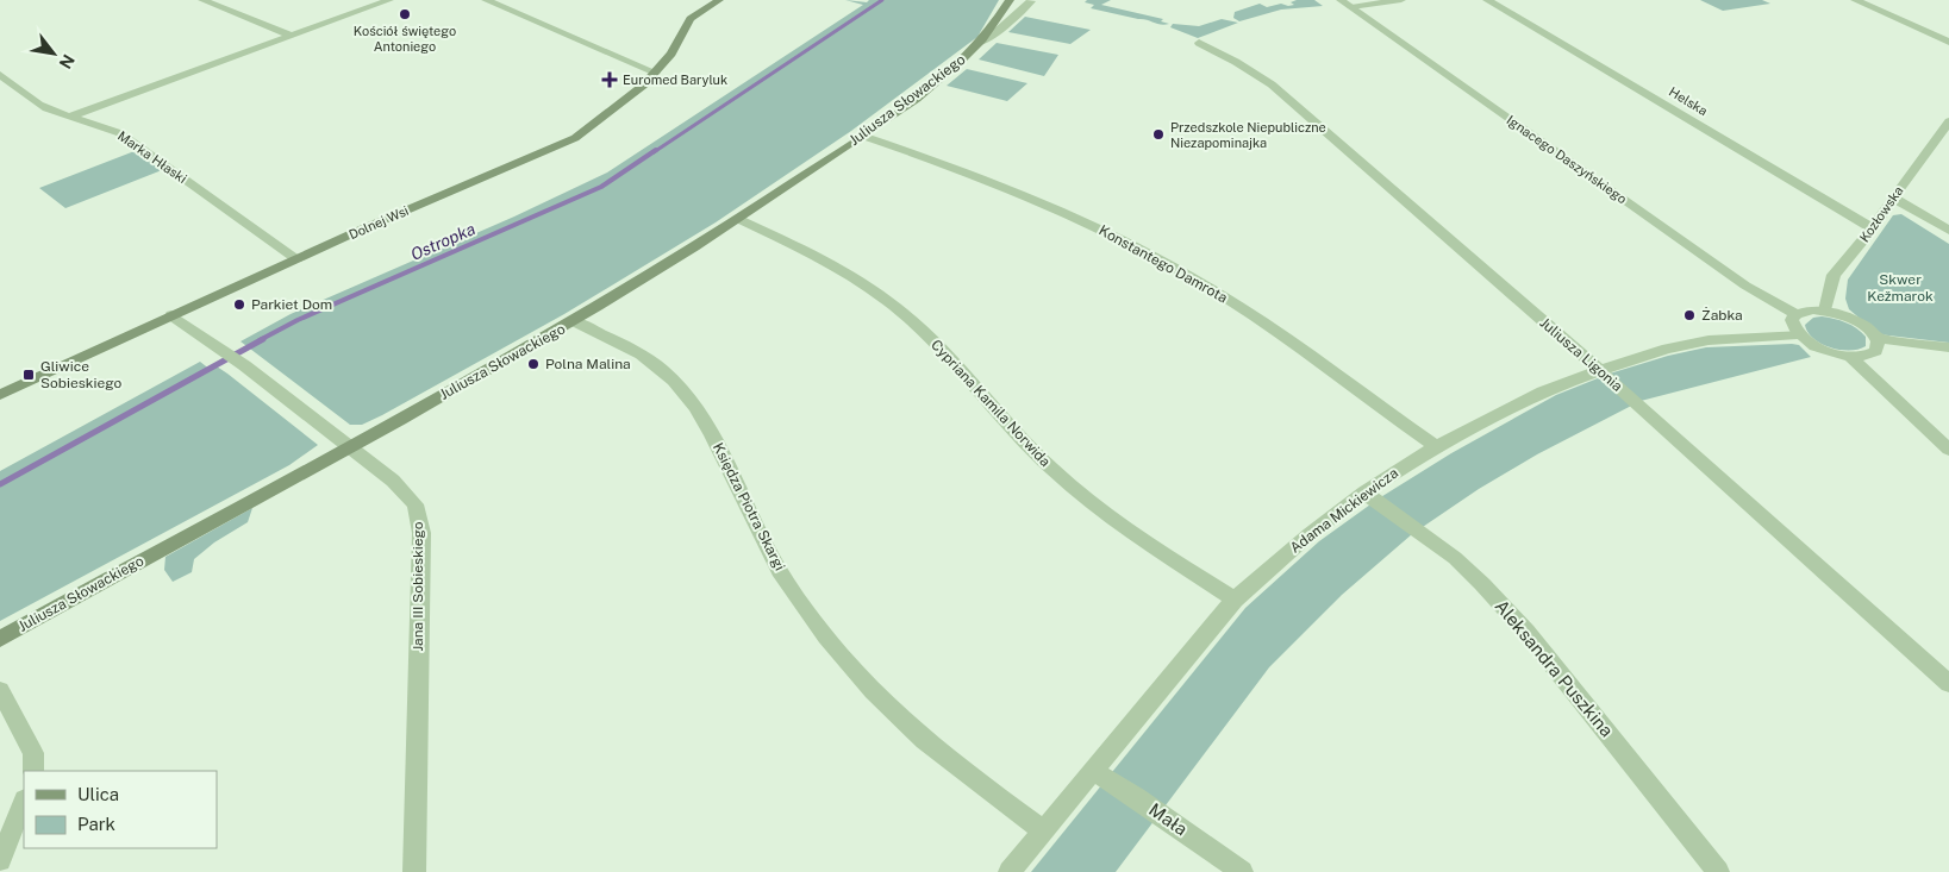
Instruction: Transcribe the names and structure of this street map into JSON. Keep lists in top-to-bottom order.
{
  "streets": {
    "main road": ["Juliusza Słowackiego", "Dolnej Wsi"],
    "street": [
      "Helska",
      "Marka Hłaski",
      "Ignacego Daszyńskiego",
      "Kozłowska",
      "Konstantego Damrota",
      "Juliusza Ligonia",
      "Cypriana Kamila Norwida",
      "Księdza Piotra Skargi",
      "Adama Mickiewicza",
      "Jana III Sobieskiego",
      "Aleksandra Puszkina",
      "Mała"
    ]
  },
  "crossings": [
    ["Juliusza Słowackiego", "Konstantego Damrota"],
    ["Juliusza Słowackiego", "Cypriana Kamila Norwida"],
    ["Juliusza Słowackiego", "Księdza Piotra Skargi"],
    ["Juliusza Słowackiego", "Jana III Sobieskiego"],
    ["Helska", "Kozłowska"],
    ["Marka Hłaski", "Dolnej Wsi"],
    ["Dolnej Wsi", "Jana III Sobieskiego"],
    ["Konstantego Damrota", "Adama Mickiewicza"],
    ["Juliusza Ligonia", "Adama Mickiewicza"],
    ["Cypriana Kamila Norwida", "Adama Mickiewicza"],
    ["Księdza Piotra Skargi", "Adama Mickiewicza"],
    ["Adama Mickiewicza", "Aleksandra Puszkina"],
    ["Adama Mickiewicza", "Mała"]
  ],
  "water": ["Ostropka"],
  "parks": ["Skwer Kežmarok"],
  "places": {
    "other": [
      "Kościół świętego Antoniego",
      "Przedszkole Niepubliczne Niezapominajka",
      "Parkiet Dom",
      "Żabka",
      "Polna Malina"
    ],
    "health": ["Euromed Baryluk"],
    "transit": ["Gliwice Sobieskiego"]
  },
  "legend": ["Ulica", "Park"],
  "north": "bottom right"
}
